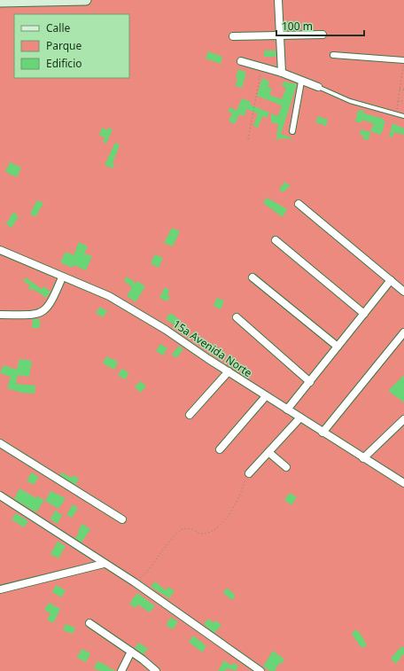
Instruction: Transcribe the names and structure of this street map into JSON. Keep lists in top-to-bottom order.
{
  "streets": {
    "street": ["15a Avenida Norte"]
  },
  "legend": ["Calle", "Parque", "Edificio"],
  "scale_bar": "100 m"
}
